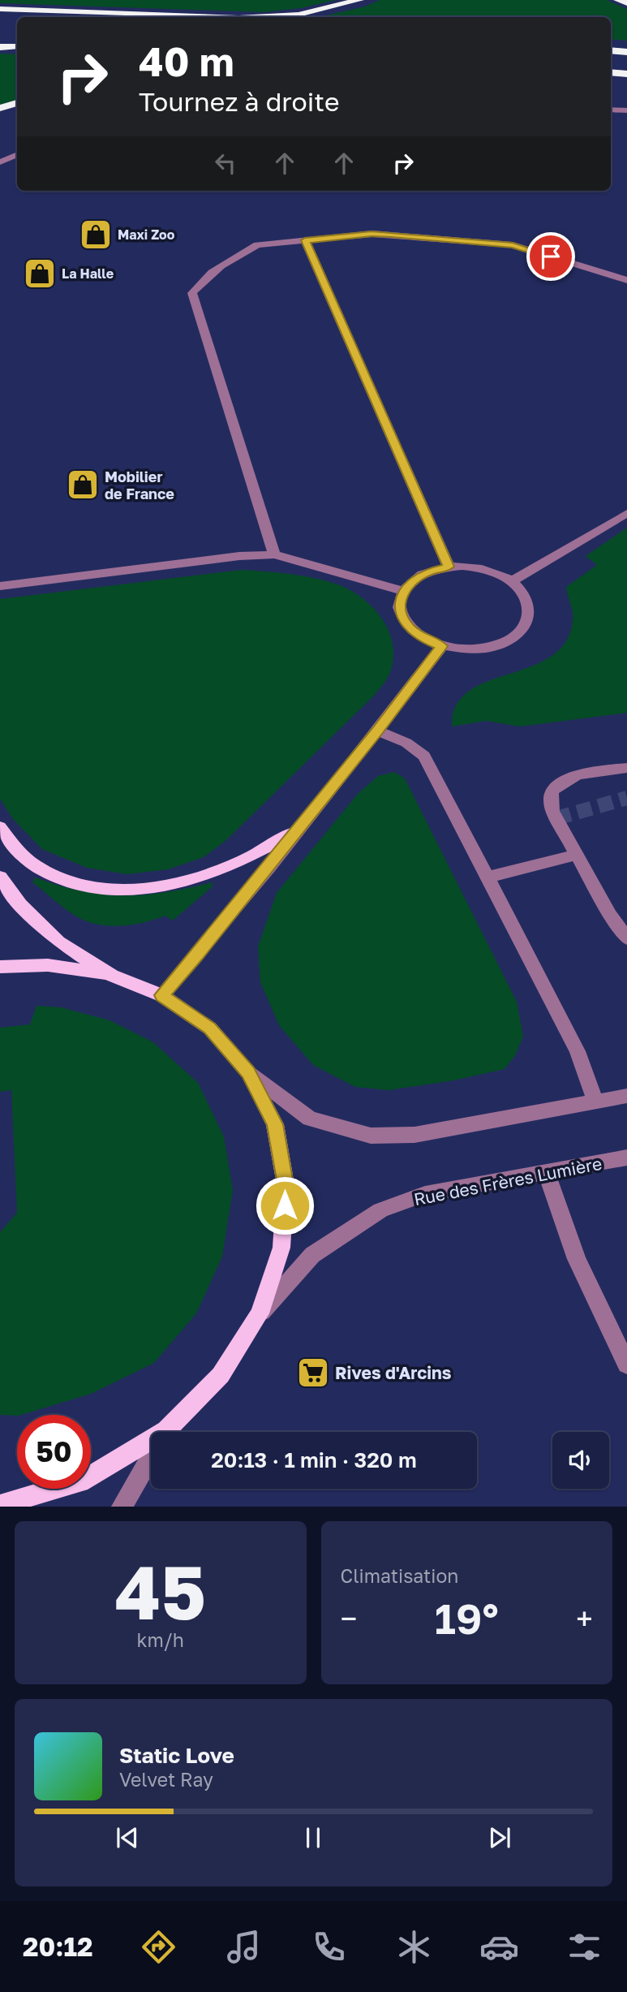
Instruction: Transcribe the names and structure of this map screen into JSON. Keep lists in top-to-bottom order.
{
  "streets": {
    "street": ["Rue des Frères Lumière"]
  },
  "places": {
    "shop": ["Maxi Zoo", "La Halle", "Mobilier de France"],
    "supermarket": ["Rives d'Arcins"]
  },
  "page": {
    "turn": ["40 m", "Tournez à droite"],
    "limit": "50",
    "trip": "20:13 · 1 min · 320 m",
    "tile": [
      ["45", "km/h"],
      "Climatisation"
    ],
    "heat": ["−", "19°", "+"],
    "song": ["Static Love", "Velvet Ray"],
    "tabs": "20:12"
  }
}
